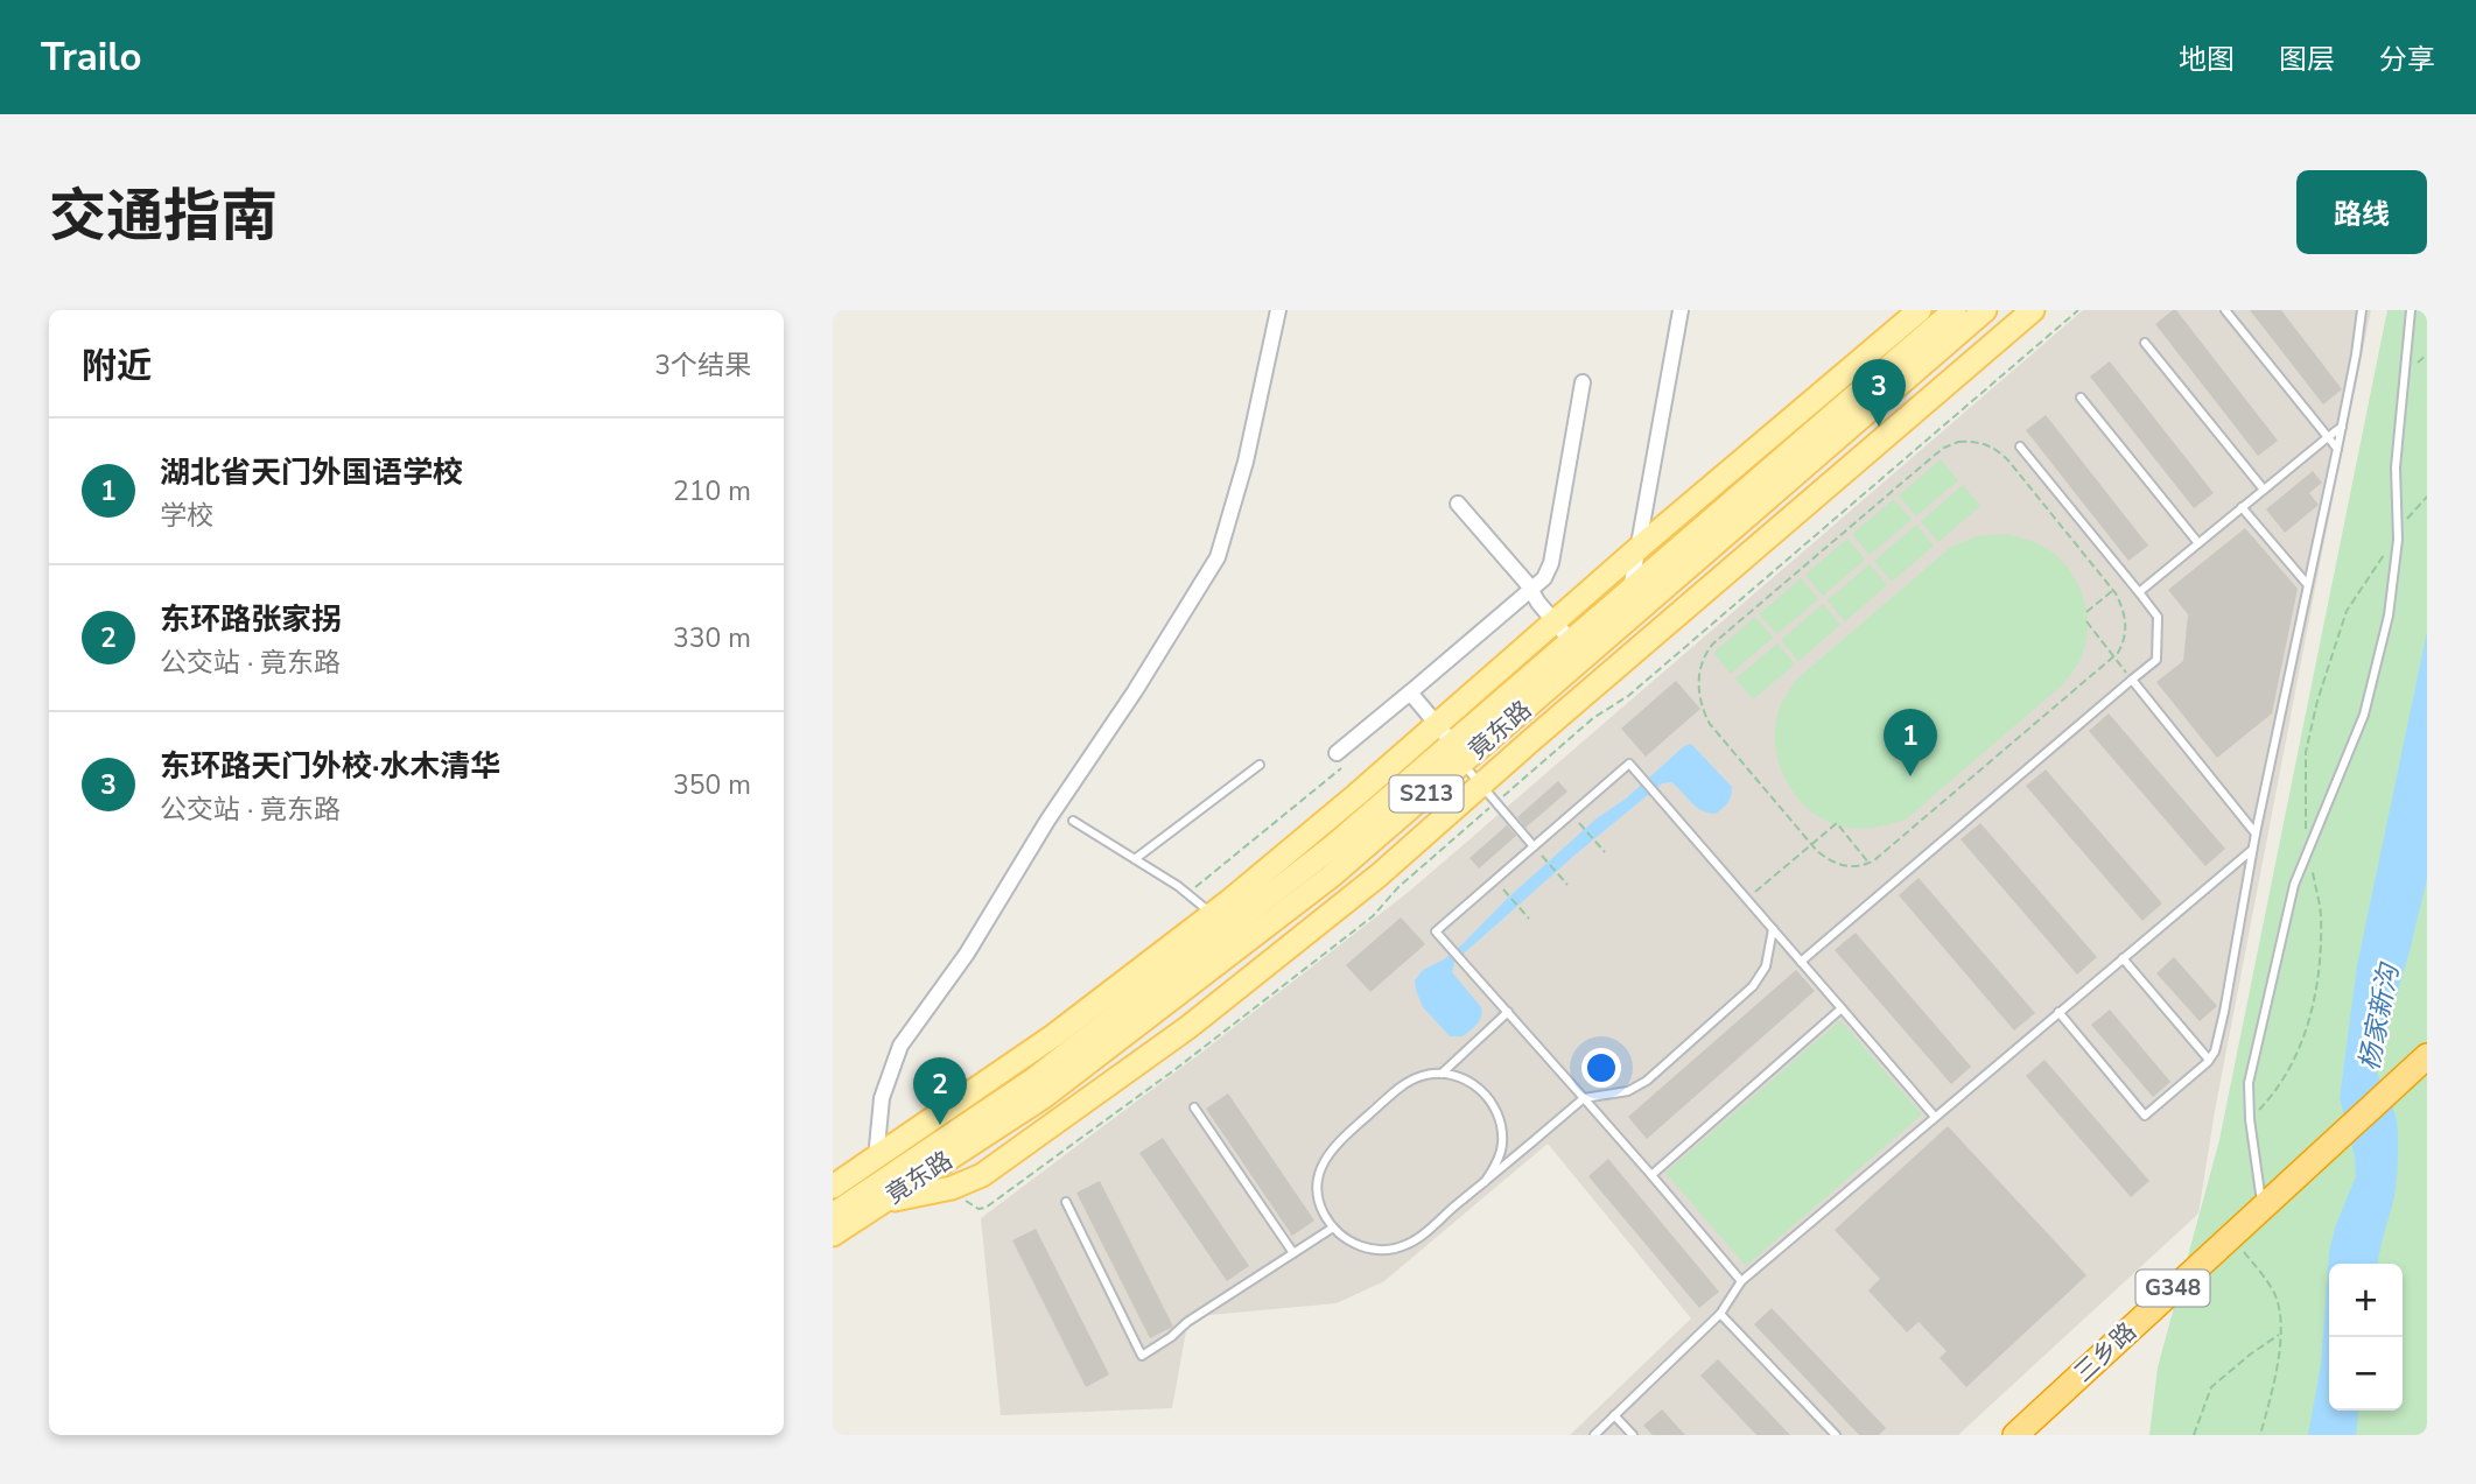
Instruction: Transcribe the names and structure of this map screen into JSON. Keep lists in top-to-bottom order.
{
  "streets": {
    "highway": ["G348", "三乡路"],
    "main road": ["竟东路", "S213"]
  },
  "crossings": [
    ["G348", "三乡路"]
  ],
  "water": ["杨家新沟"],
  "page": {
    "header": "Trailo",
    "nav": ["地图", "图层", "分享"],
    "title": "交通指南",
    "buttons": "路线",
    "heading": ["附近", "3个结果"],
    "pins": ["3", "1", "2"],
    "list": [
      {
        "mark": "1",
        "name": "湖北省天门外国语学校",
        "note": "学校",
        "value": "210 m"
      },
      {
        "mark": "2",
        "name": "东环路张家拐",
        "note": "公交站 · 竟东路",
        "value": "330 m"
      },
      {
        "mark": "3",
        "name": "东环路天门外校·水木清华",
        "note": "公交站 · 竟东路",
        "value": "350 m"
      }
    ],
    "map_buttons": ["+", "−"]
  }
}
